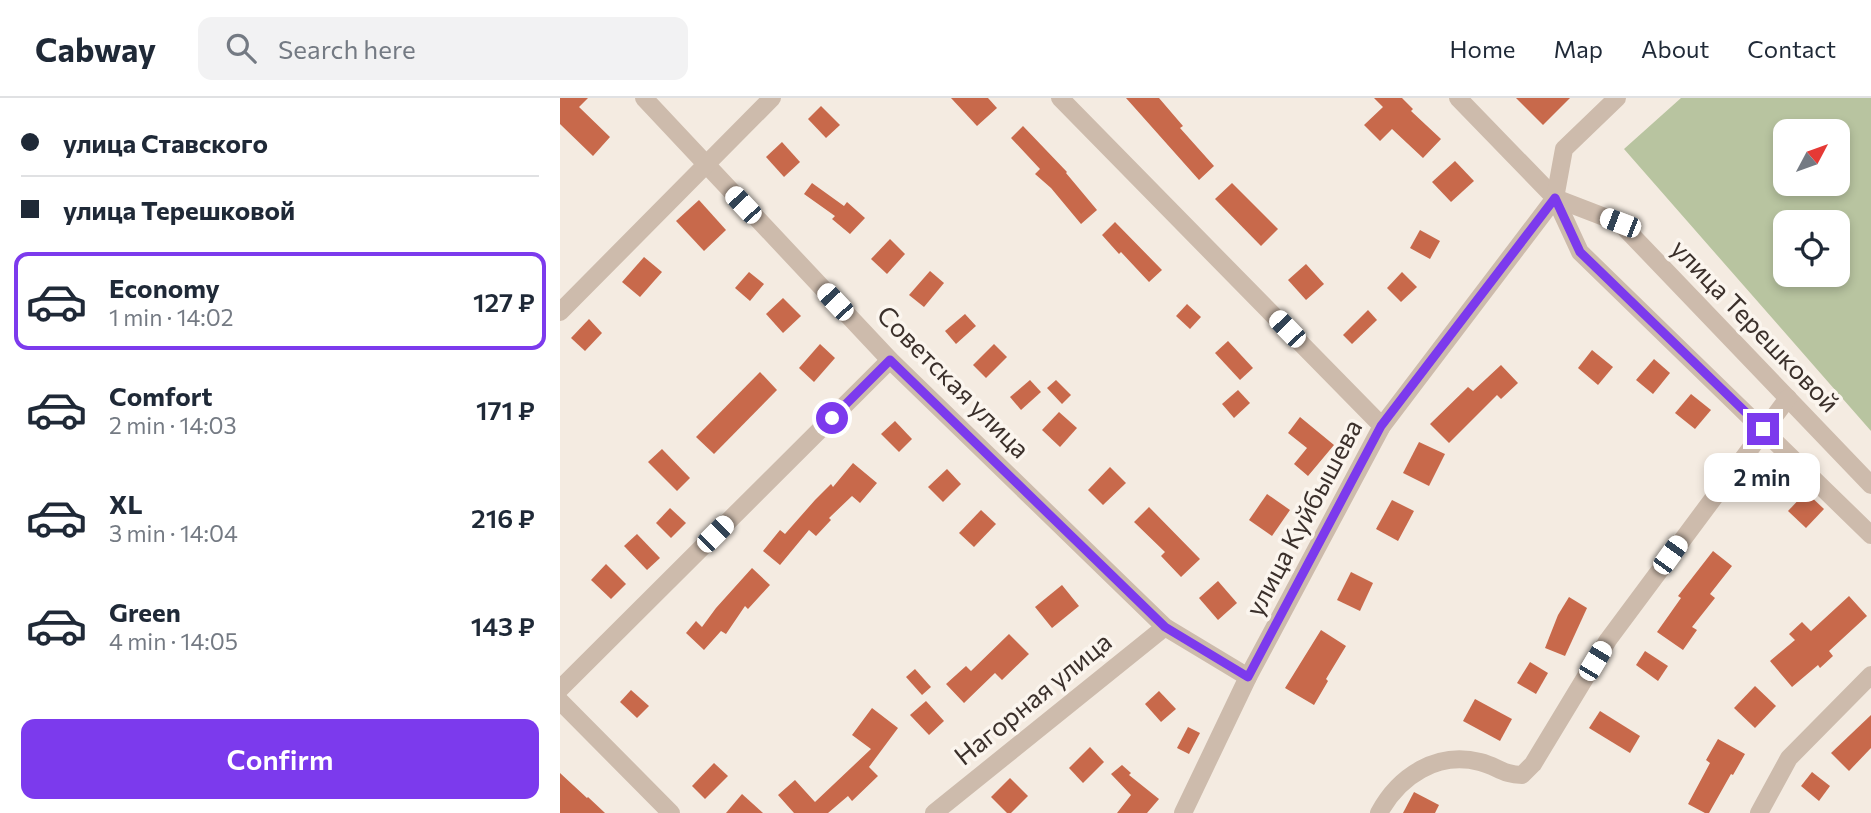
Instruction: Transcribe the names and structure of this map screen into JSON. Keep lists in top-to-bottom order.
{
  "streets": {
    "street": [
      "улица Терешковой",
      "Советская улица",
      "улица Куйбышева",
      "Нагорная улица"
    ]
  },
  "crossings": [
    ["улица Терешковой", "улица Куйбышева"],
    ["Советская улица", "улица Куйбышева"],
    ["Советская улица", "Нагорная улица"]
  ],
  "north": "top right",
  "page": {
    "header": "Cabway",
    "search": "Search here",
    "nav": [
      "Home",
      "Map",
      "About",
      "Contact"
    ],
    "banner": ["улица Ставского", "улица Терешковой"],
    "list": [
      {
        "name": "Economy",
        "note": "1 min · 14:02",
        "value": "127 ₽"
      },
      {
        "name": "Comfort",
        "note": "2 min · 14:03",
        "value": "171 ₽"
      },
      {
        "name": "XL",
        "note": "3 min · 14:04",
        "value": "216 ₽"
      },
      {
        "name": "Green",
        "note": "4 min · 14:05",
        "value": "143 ₽"
      }
    ],
    "bubble": "2 min",
    "buttons": "Confirm"
  }
}
